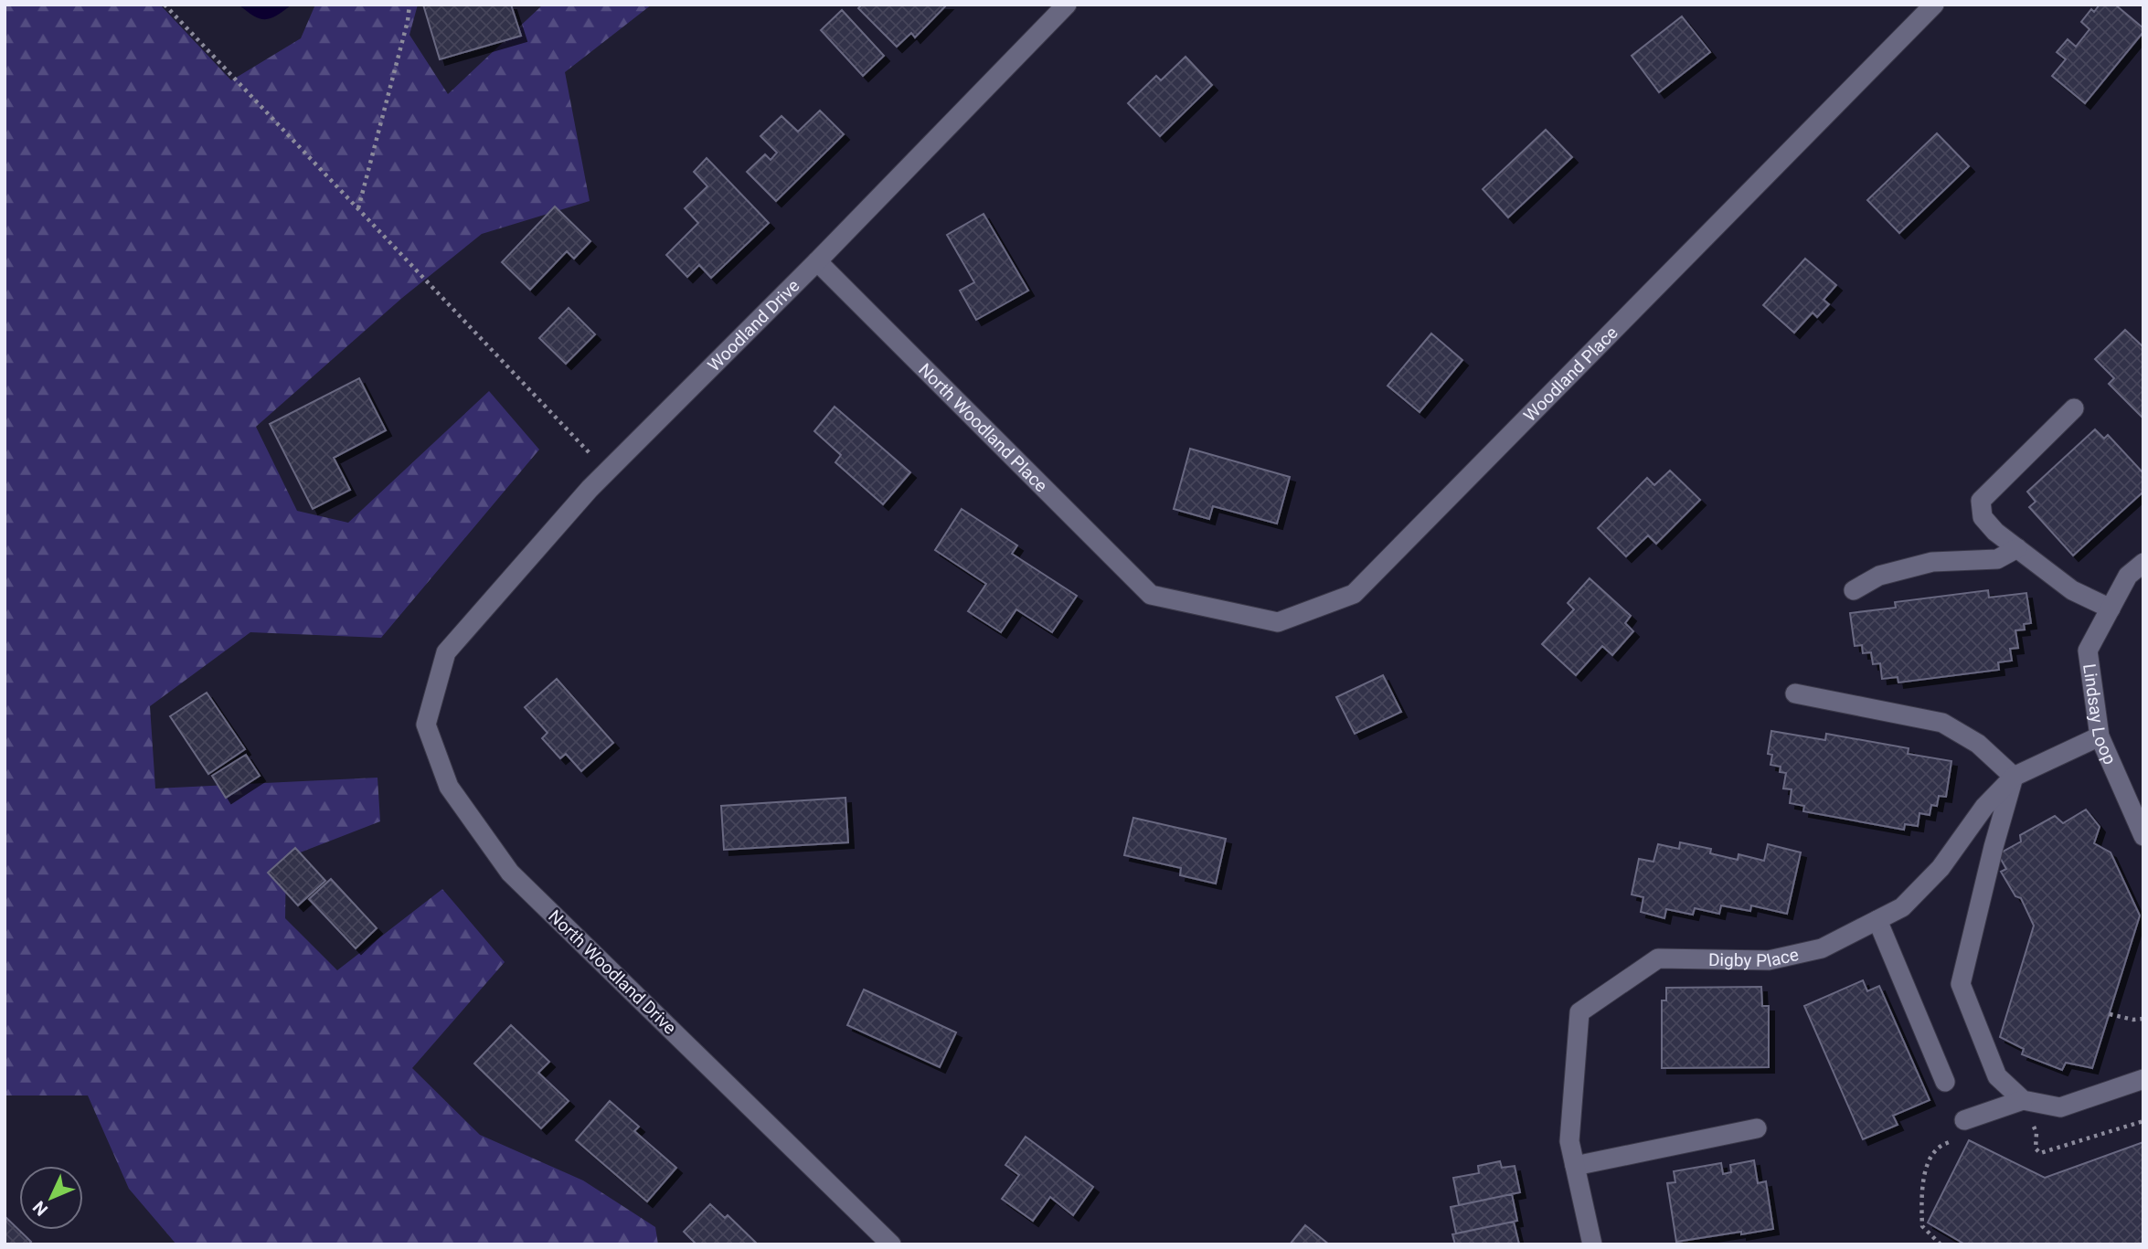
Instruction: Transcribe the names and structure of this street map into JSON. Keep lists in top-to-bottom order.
{
  "streets": {
    "street": [
      "Woodland Drive",
      "Woodland Place",
      "North Woodland Place",
      "Lindsay Loop",
      "Digby Place",
      "North Woodland Drive"
    ]
  },
  "crossings": [
    ["Woodland Drive", "North Woodland Place"],
    ["Woodland Drive", "North Woodland Drive"],
    ["Woodland Place", "North Woodland Place"],
    ["Lindsay Loop", "Digby Place"]
  ],
  "north": "bottom left"
}
